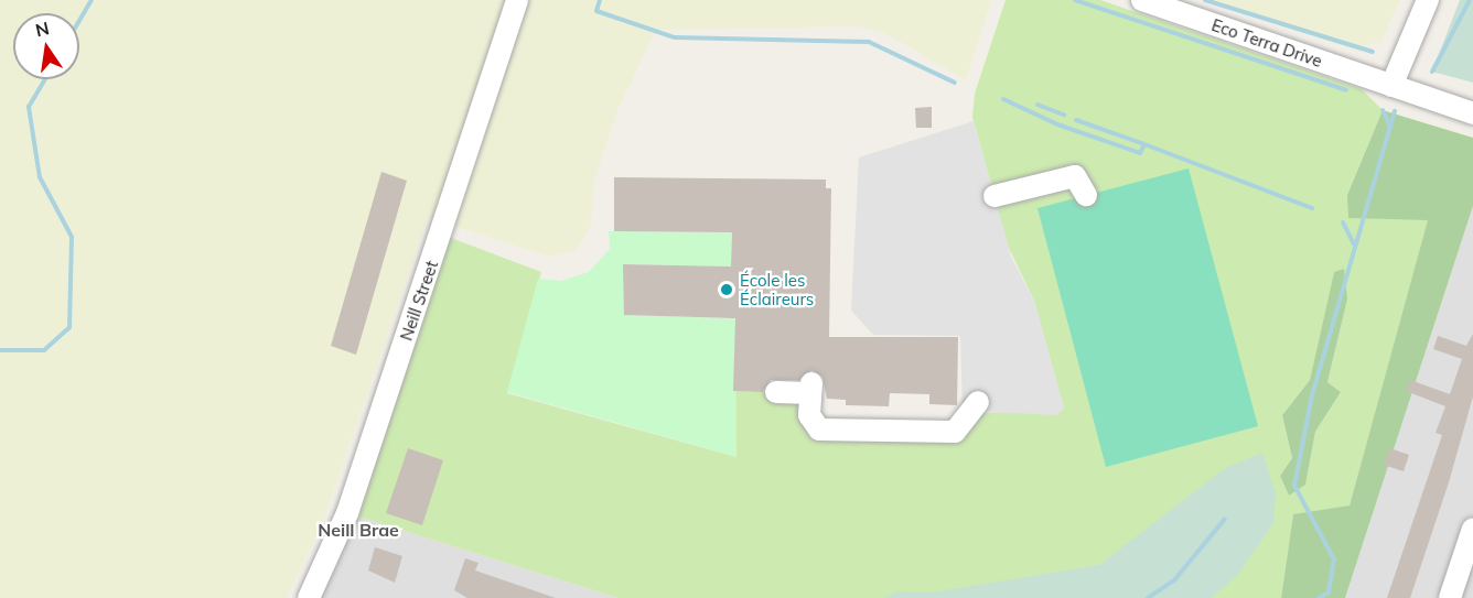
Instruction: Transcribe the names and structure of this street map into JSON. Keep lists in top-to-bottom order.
{
  "streets": {
    "street": ["Eco Terra Drive", "Neill Street"]
  },
  "districts": ["Neill Brae"],
  "places": ["École les Éclaireurs"],
  "north": "top"
}
